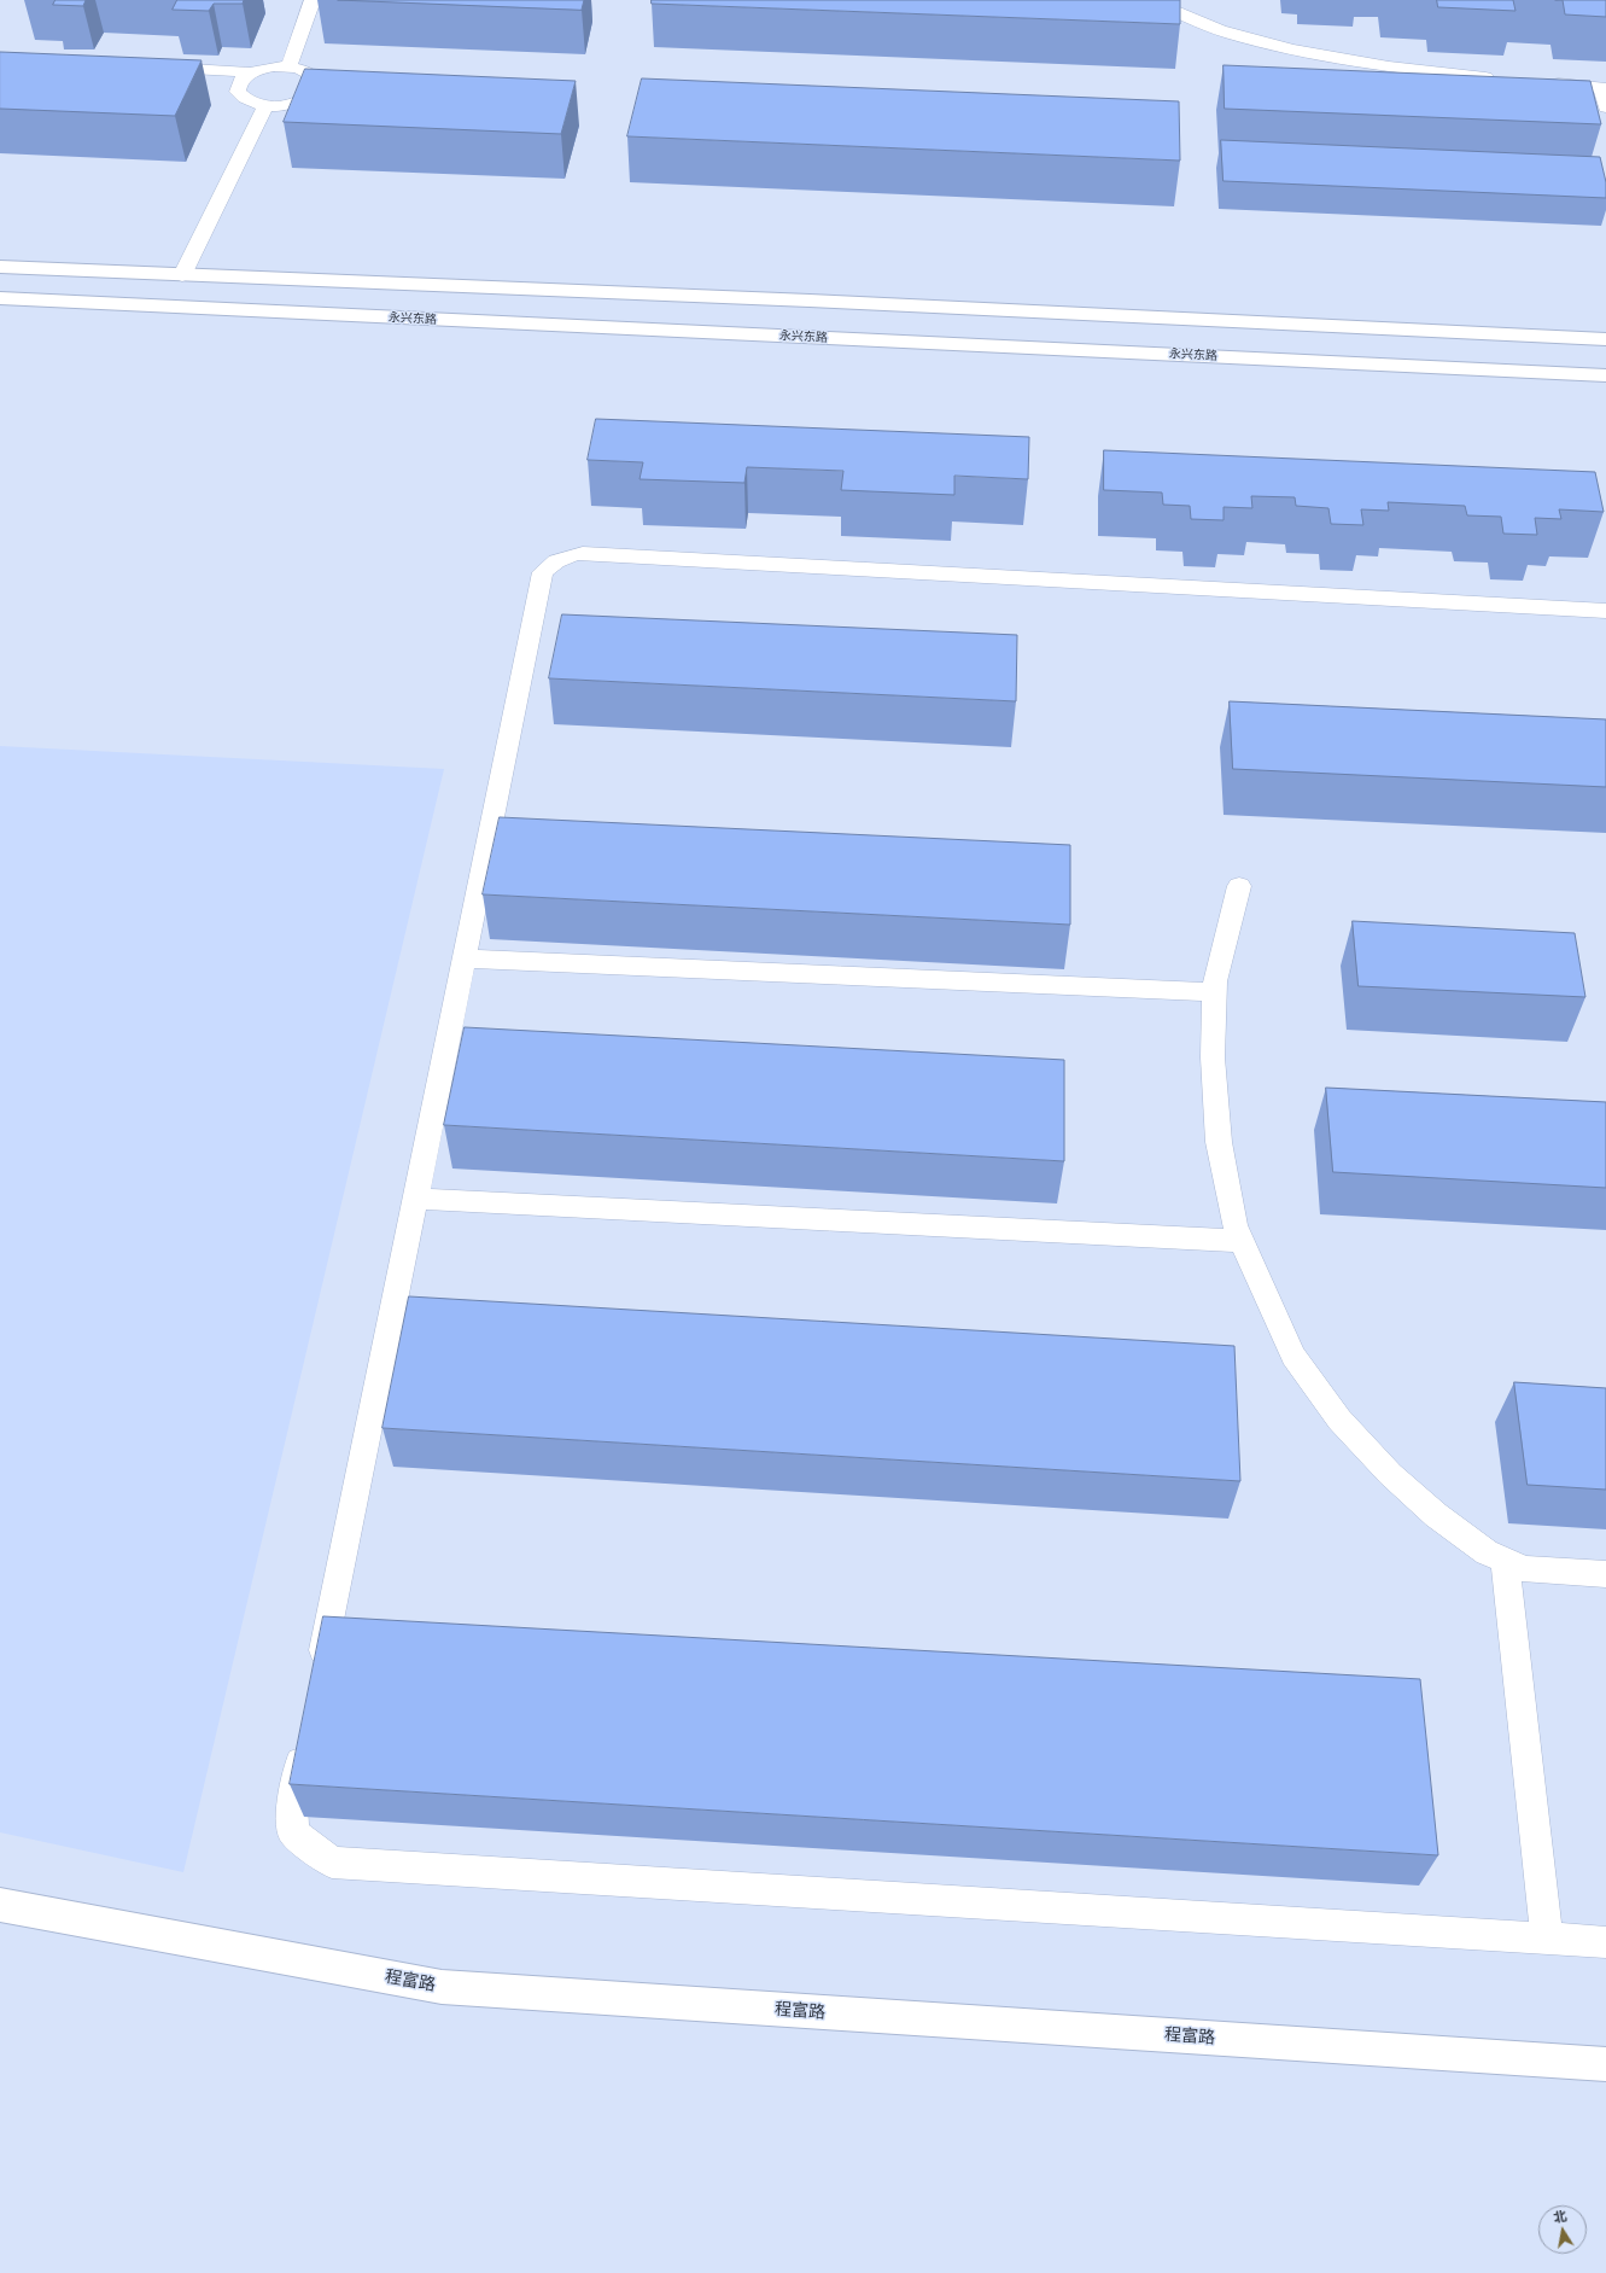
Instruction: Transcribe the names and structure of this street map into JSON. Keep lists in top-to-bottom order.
{
  "streets": {
    "street": ["永兴东路", "程富路"]
  },
  "north": "top"
}
